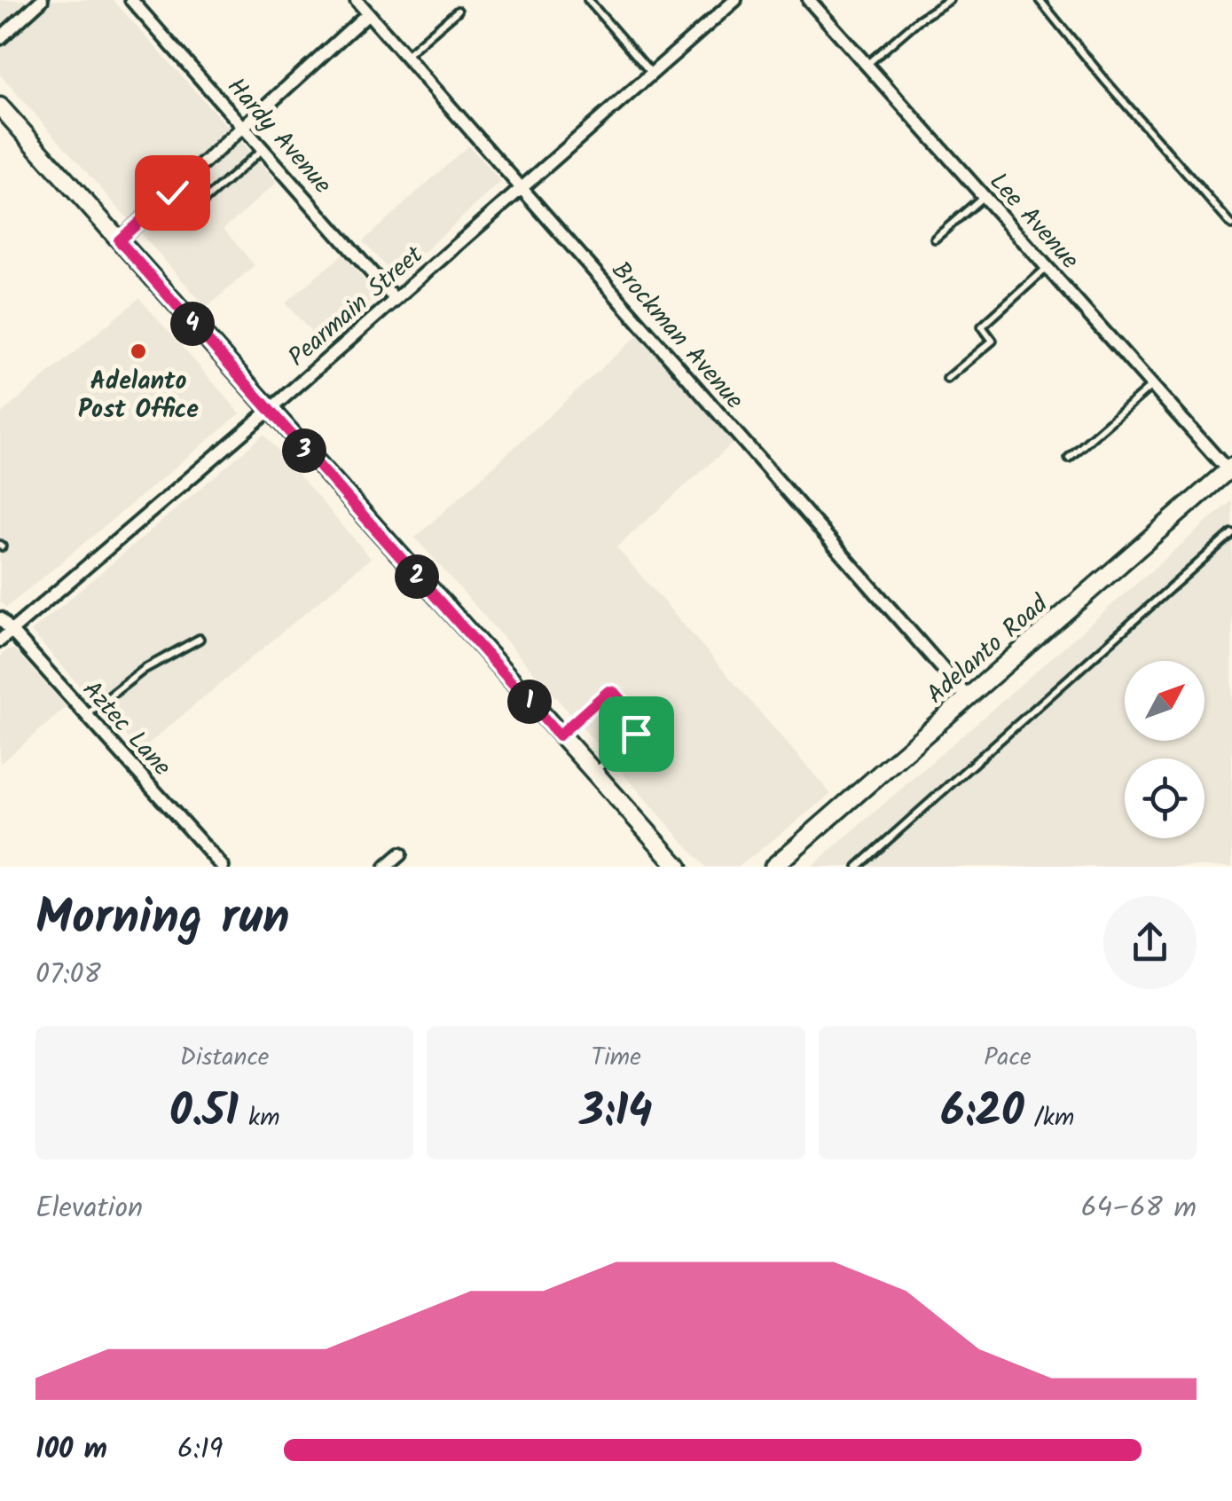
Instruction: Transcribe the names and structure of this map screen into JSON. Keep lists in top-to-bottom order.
{
  "streets": {
    "street": [
      "Hardy Avenue",
      "Lee Avenue",
      "Pearmain Street",
      "Brockman Avenue",
      "Adelanto Road",
      "Aztec Lane"
    ]
  },
  "crossings": [
    ["Hardy Avenue", "Pearmain Street"],
    ["Lee Avenue", "Adelanto Road"],
    ["Pearmain Street", "Brockman Avenue"],
    ["Pearmain Street", "Aztec Lane"],
    ["Brockman Avenue", "Adelanto Road"]
  ],
  "places": ["Adelanto Post Office"],
  "north": "top right",
  "page": {
    "pins": [
      "4",
      "3",
      "2",
      "1"
    ],
    "heading": ["Morning run", "07:08"],
    "stats": [
      ["Distance", "0.51 km"],
      ["Time", "3:14"],
      ["Pace", "6:20 /km"]
    ],
    "chart": ["Elevation", "64–68 m"],
    "list": [
      {
        "name": "100 m",
        "note": "6:19"
      }
    ]
  }
}
